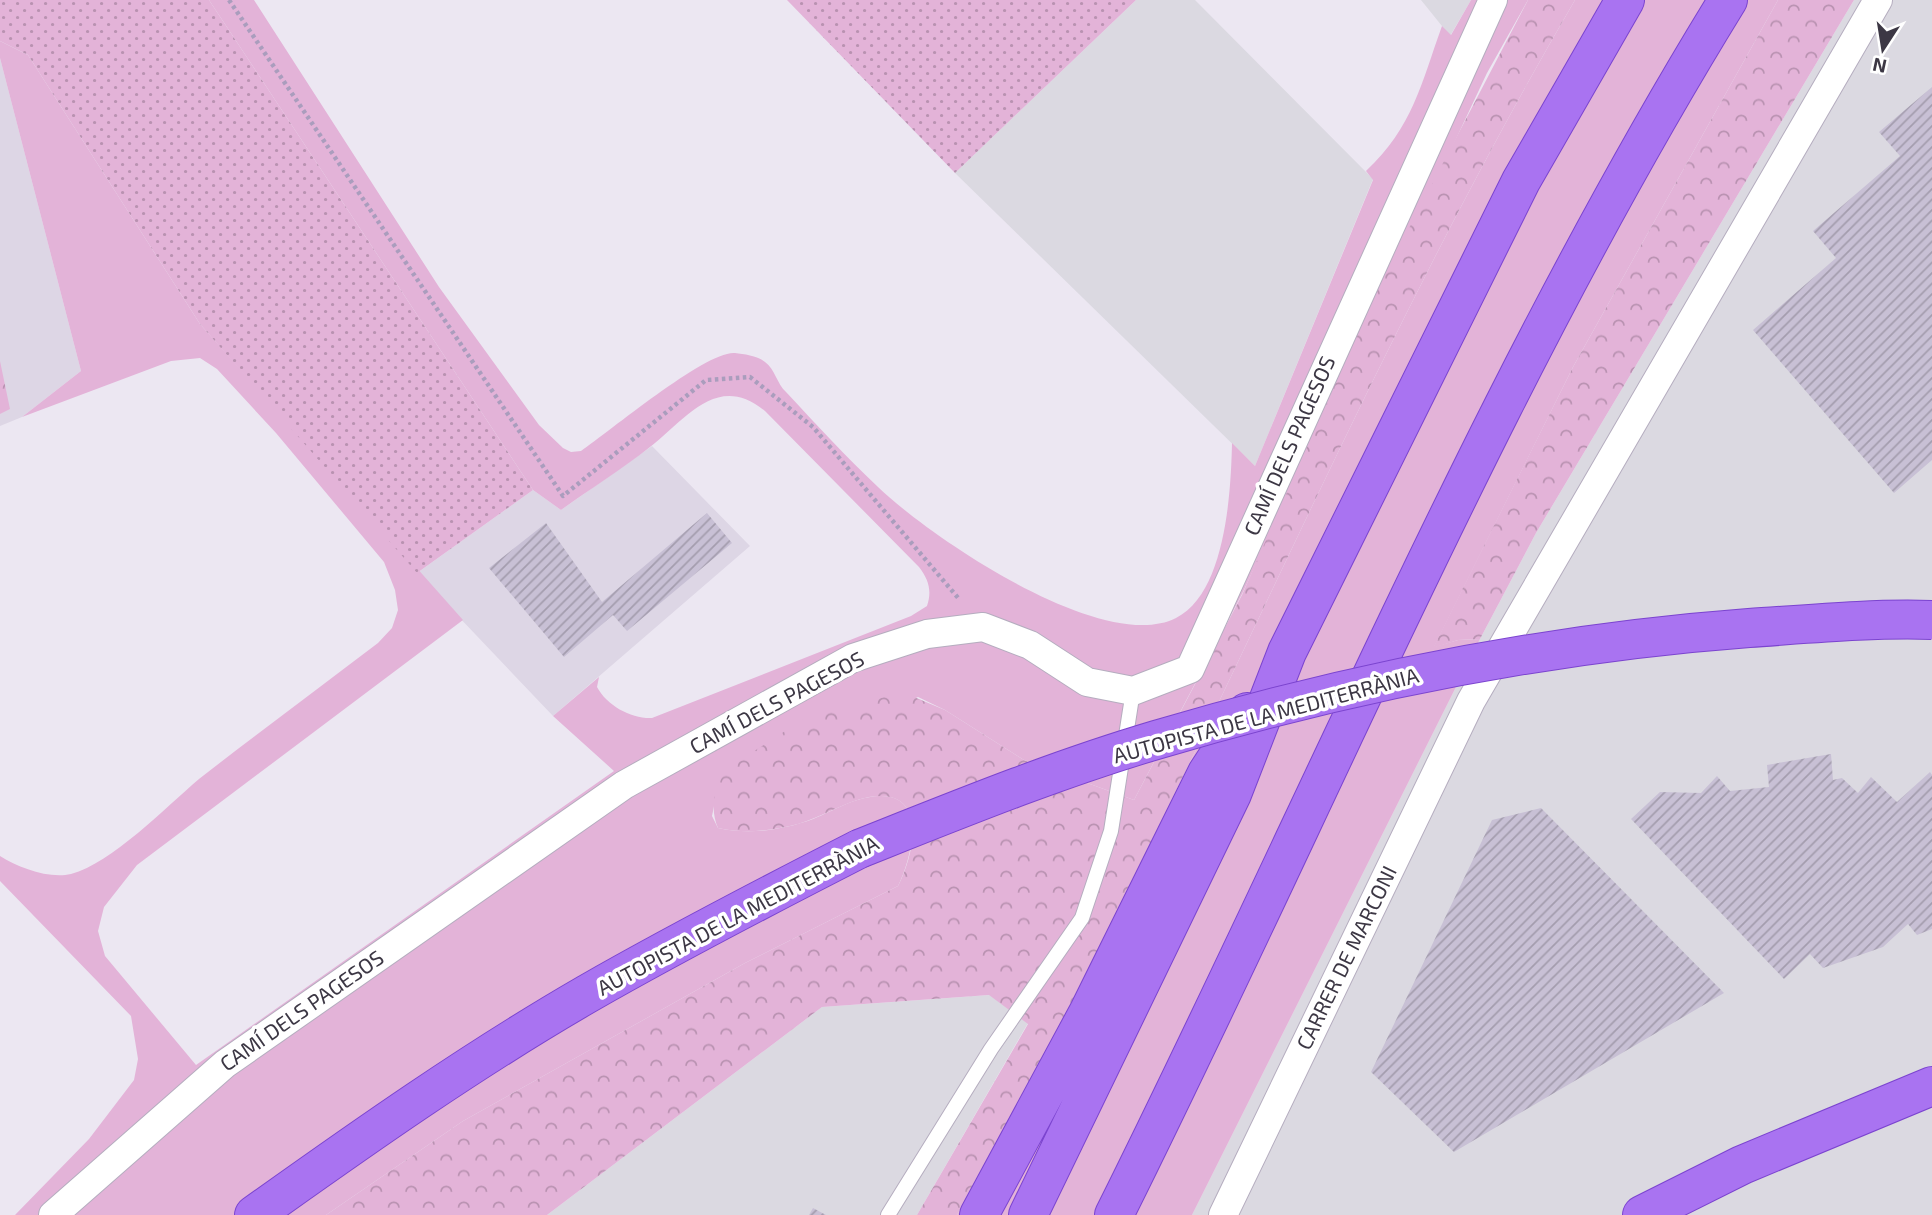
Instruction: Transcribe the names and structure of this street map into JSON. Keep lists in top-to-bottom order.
{
  "streets": {
    "highway": ["AUTOPISTA DE LA MEDITERRÀNIA"],
    "street": ["CAMÍ DELS PAGESOS", "CARRER DE MARCONI"]
  },
  "north": "bottom"
}
